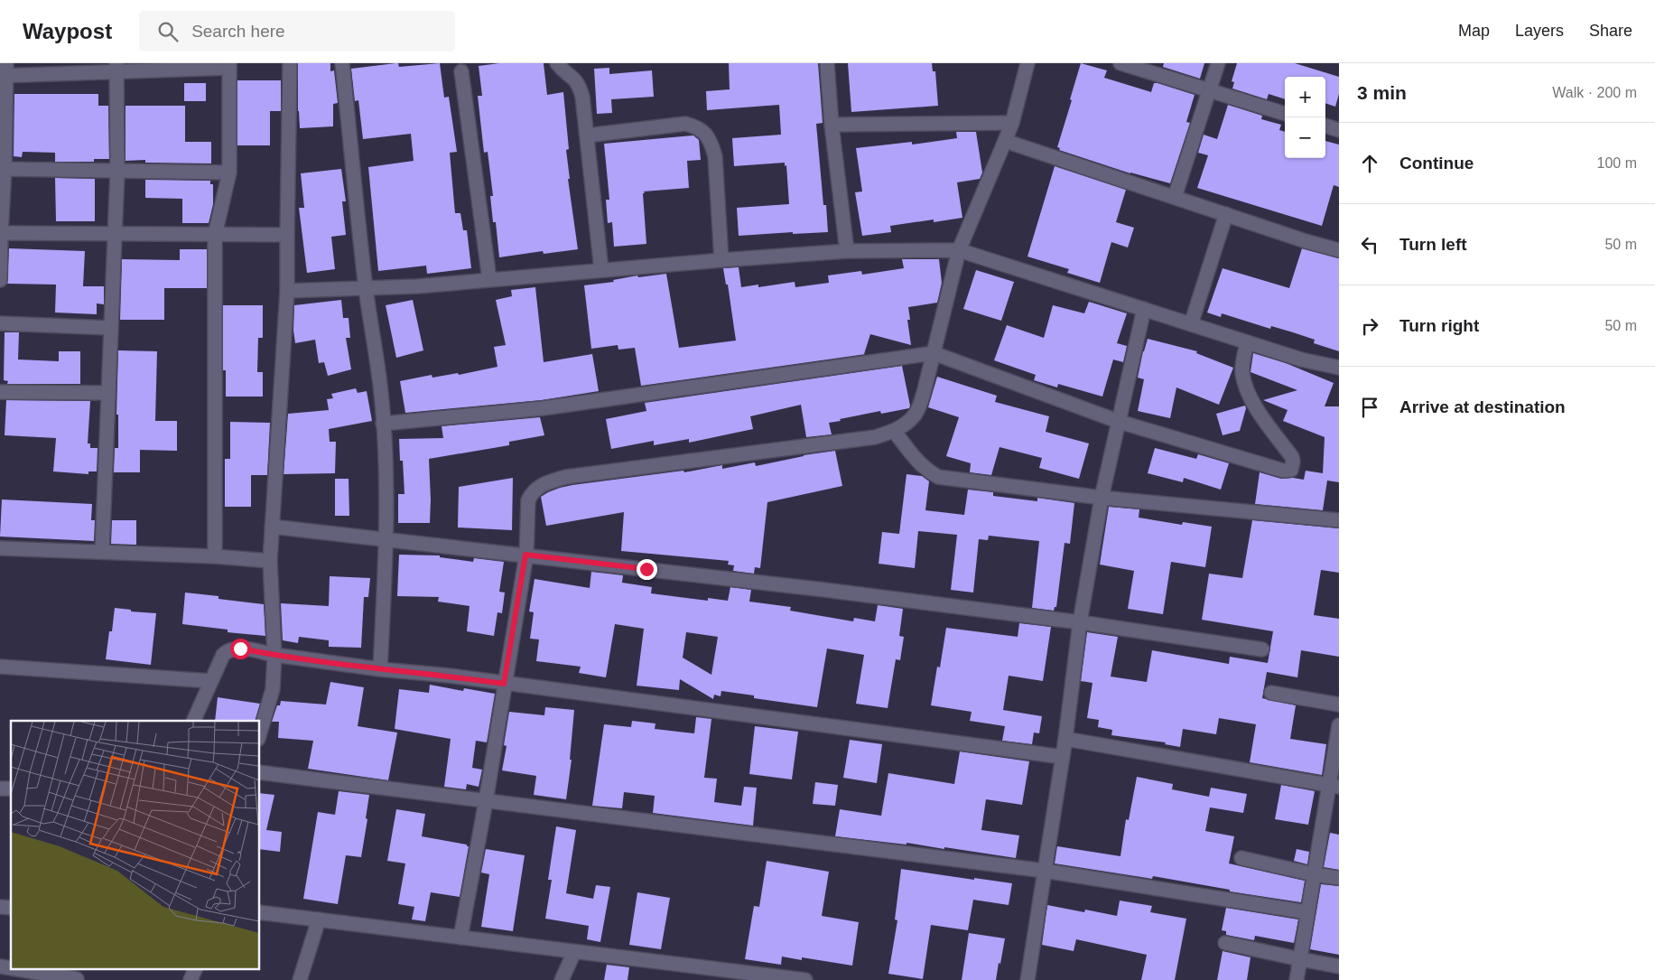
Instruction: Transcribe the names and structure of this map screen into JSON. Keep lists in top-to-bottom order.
{
  "page": {
    "header": "Waypost",
    "search": "Search here",
    "nav": ["Map", "Layers", "Share"],
    "heading": ["3 min", "Walk · 200 m"],
    "map_buttons": ["+", "−"],
    "list": [
      ["Continue", "100 m"],
      ["Turn left", "50 m"],
      ["Turn right", "50 m"],
      "Arrive at destination"
    ]
  }
}
